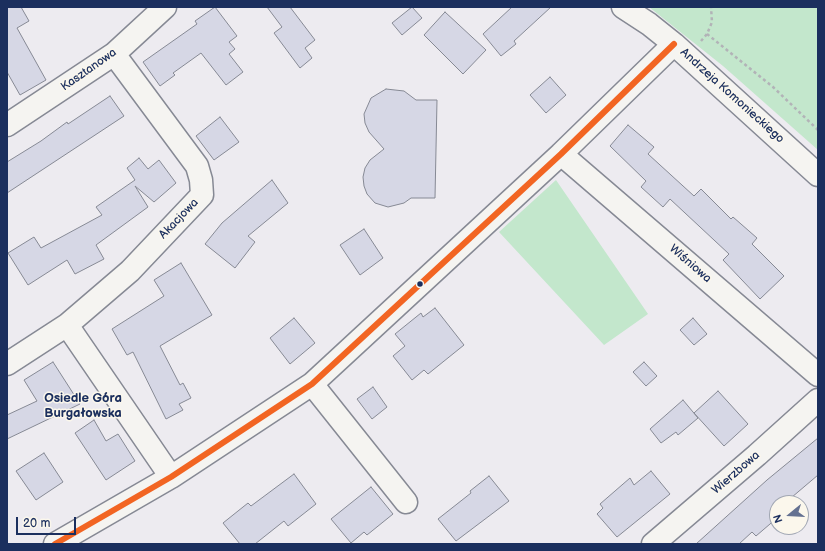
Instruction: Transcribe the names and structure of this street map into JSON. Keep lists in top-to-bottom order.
{
  "streets": {
    "street": [
      "Kasztanowa",
      "Andrzeja Komonieckiego",
      "Akacjowa",
      "Wiśniowa",
      "Wierzbowa"
    ]
  },
  "crossings": [
    ["Kasztanowa", "Akacjowa"]
  ],
  "districts": ["Osiedle Góra Burgałowska"],
  "scale_bar": "20 m",
  "north": "left"
}
